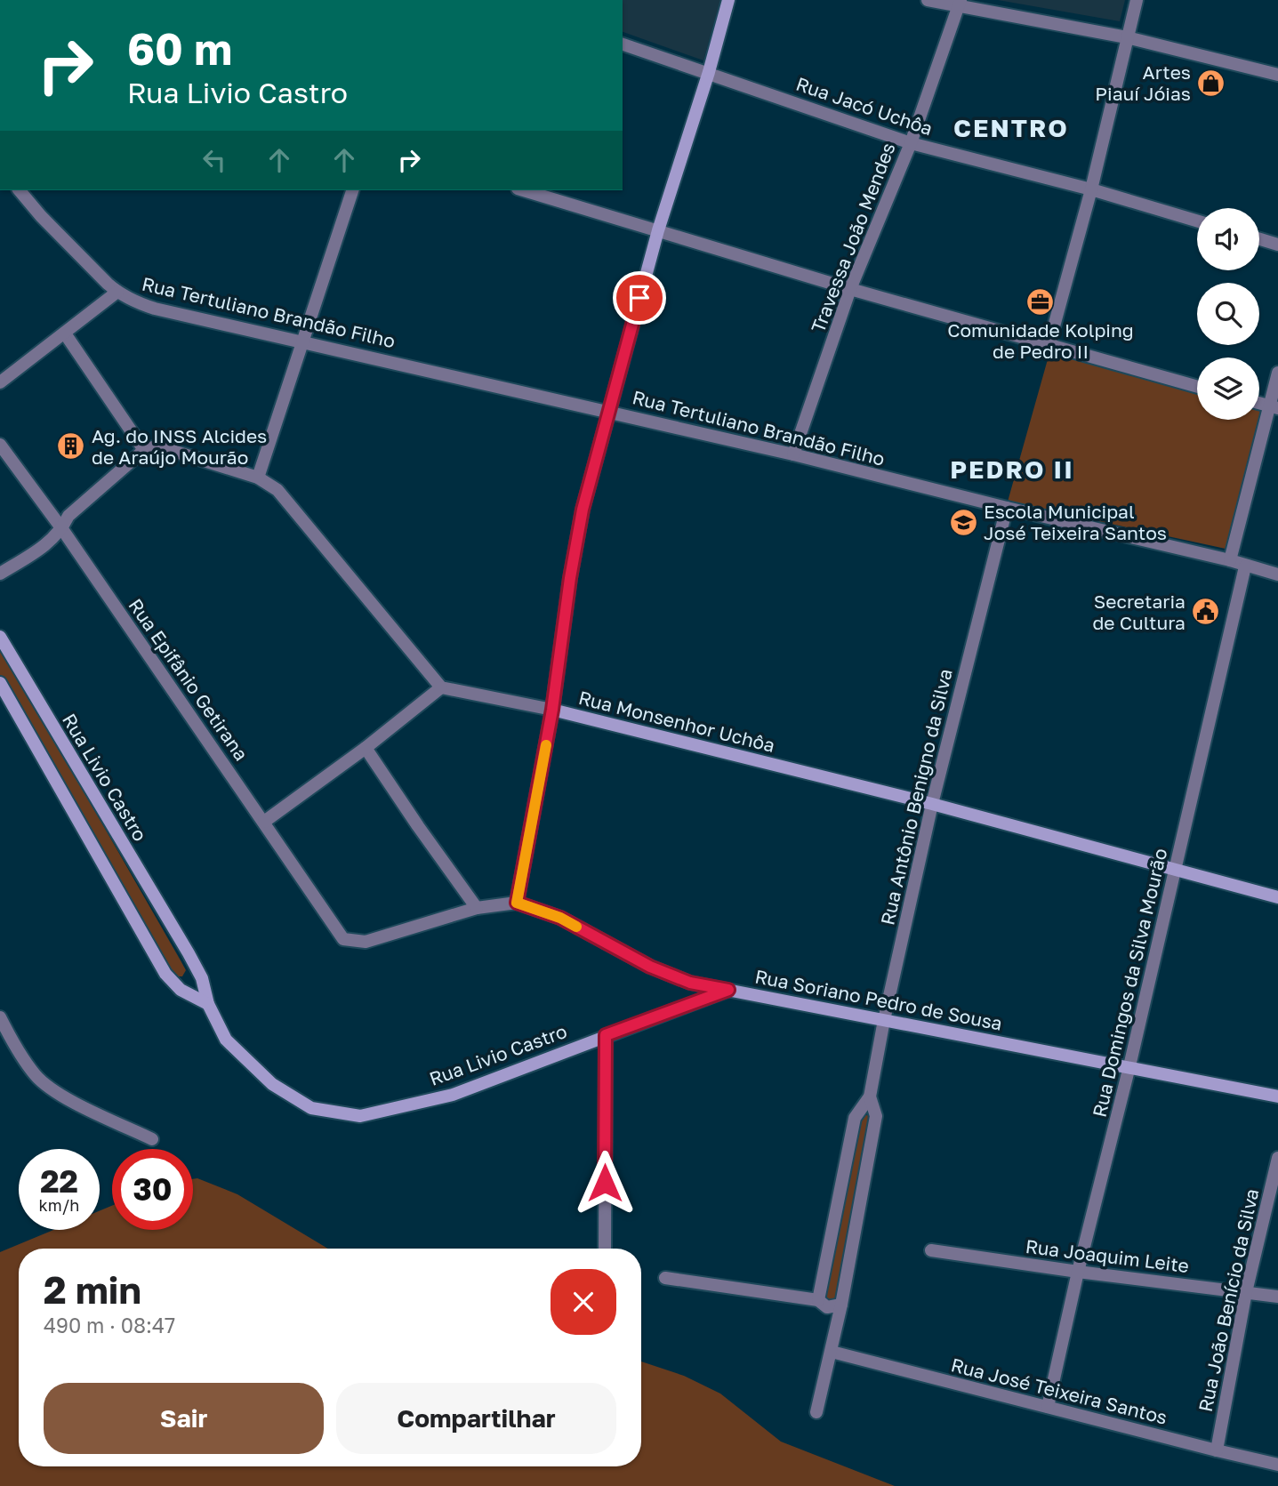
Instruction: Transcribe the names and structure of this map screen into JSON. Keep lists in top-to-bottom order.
{
  "streets": {
    "street": [
      "Rua Jacó Uchôa",
      "Travessa João Mendes",
      "Rua Tertuliano Brandão Filho",
      "Rua Epifânio Getirana",
      "Rua Monsenhor Uchôa",
      "Rua Livio Castro",
      "Rua Antônio Benigno da Silva",
      "Rua Domingos da Silva Mourão",
      "Rua Soriano Pedro de Sousa",
      "Rua Joaquim Leite",
      "Rua João Benício da Silva",
      "Rua José Teixeira Santos"
    ]
  },
  "crossings": [
    ["Rua Jacó Uchôa", "Travessa João Mendes"],
    ["Travessa João Mendes", "Rua Tertuliano Brandão Filho"],
    ["Rua Tertuliano Brandão Filho", "Rua Antônio Benigno da Silva"],
    ["Rua Tertuliano Brandão Filho", "Rua Domingos da Silva Mourão"],
    ["Rua Epifânio Getirana", "Rua Soriano Pedro de Sousa"],
    ["Rua Monsenhor Uchôa", "Rua Antônio Benigno da Silva"],
    ["Rua Monsenhor Uchôa", "Rua Domingos da Silva Mourão"],
    ["Rua Livio Castro", "Rua Soriano Pedro de Sousa"],
    ["Rua Antônio Benigno da Silva", "Rua Soriano Pedro de Sousa"],
    ["Rua Antônio Benigno da Silva", "Rua José Teixeira Santos"],
    ["Rua Domingos da Silva Mourão", "Rua Soriano Pedro de Sousa"],
    ["Rua Domingos da Silva Mourão", "Rua Joaquim Leite"],
    ["Rua Domingos da Silva Mourão", "Rua José Teixeira Santos"],
    ["Rua Joaquim Leite", "Rua João Benício da Silva"],
    ["Rua João Benício da Silva", "Rua José Teixeira Santos"]
  ],
  "districts": ["CENTRO", "PEDRO II"],
  "places": {
    "shop": ["Artes Piauí Jóias"],
    "office": ["Comunidade Kolping de Pedro II"],
    "building": ["Ag. do INSS Alcides de Araújo Mourão"],
    "school or university": ["Escola Municipal José Teixeira Santos"],
    "public building": ["Secretaria de Cultura"]
  },
  "page": {
    "turn": ["60 m", "Rua Livio Castro"],
    "speed": "22 km/h",
    "limit": "30",
    "heading": ["2 min", "490 m · 08:47"],
    "buttons": ["Sair", "Compartilhar"]
  }
}
